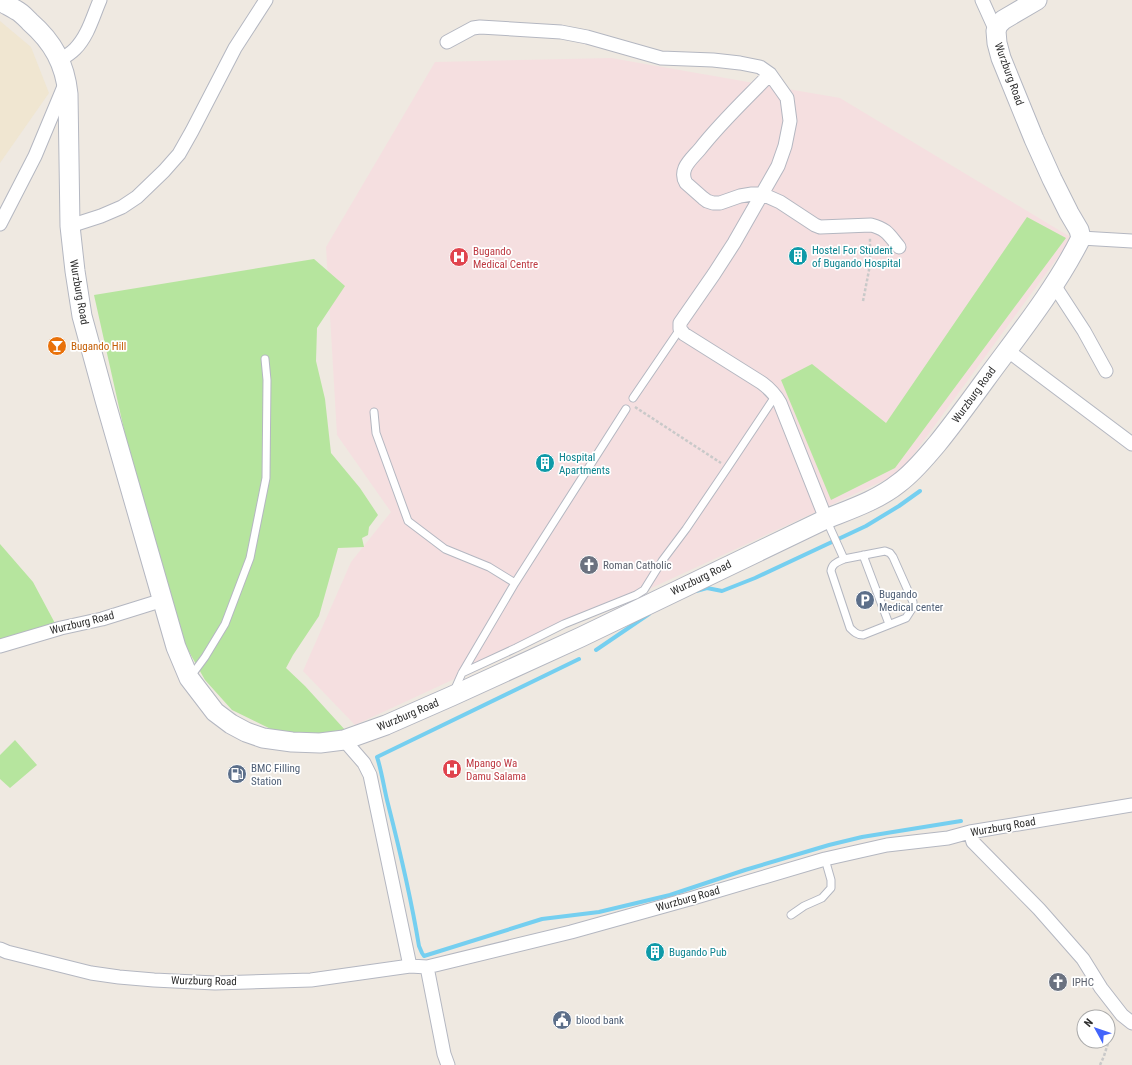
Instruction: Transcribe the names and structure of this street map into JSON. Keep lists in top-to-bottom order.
{
  "streets": {
    "main road": ["Wurzburg Road"]
  },
  "places": {
    "building": ["Hostel For Student of Bugando Hospital", "Hospital Apartments", "Bugando Pub"],
    "hospital": ["Bugando Medical Centre", "Mpango Wa Damu Salama"],
    "bar": ["Bugando Hill"],
    "church": ["Roman Catholic", "IPHC"],
    "parking": ["Bugando Medical center"],
    "fuel station": ["BMC Filling Station"],
    "public building": ["blood bank"]
  },
  "north": "top left"
}
